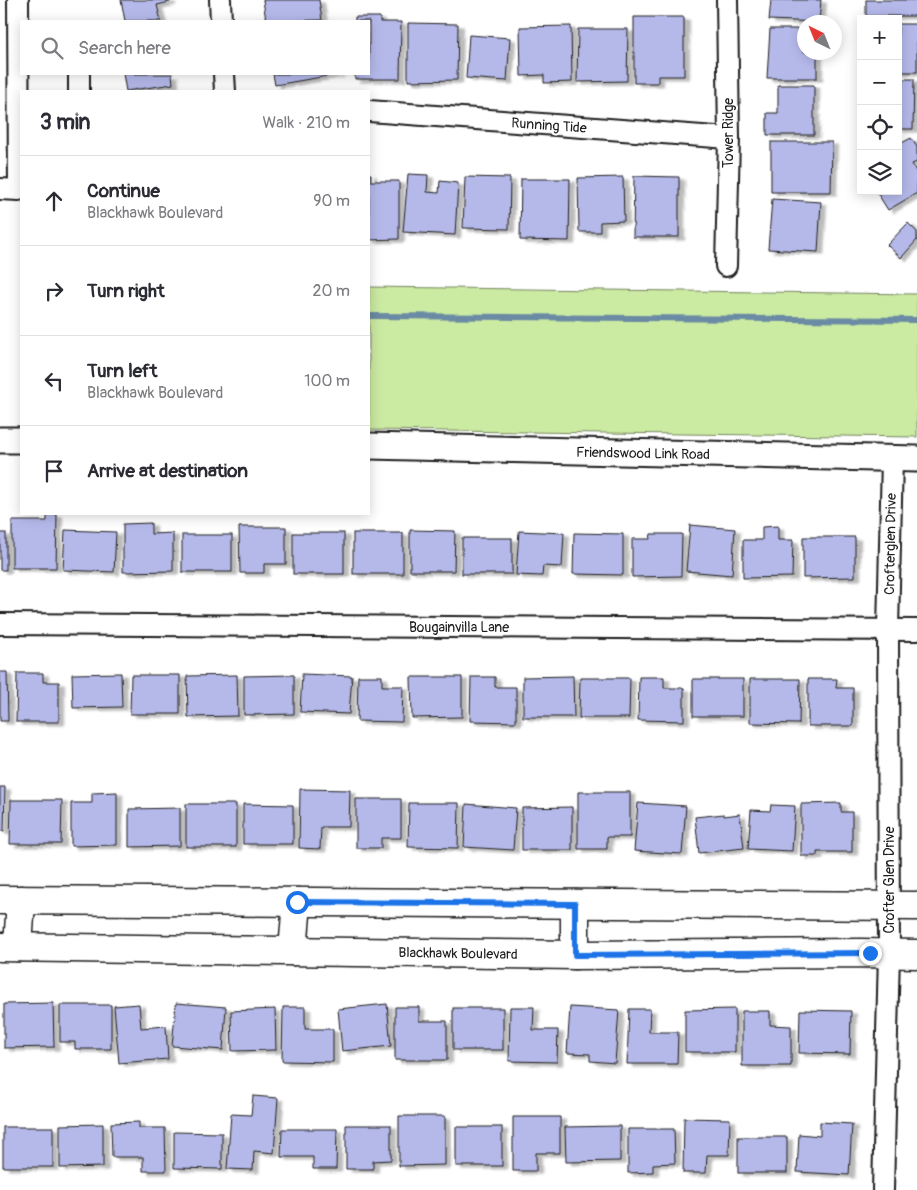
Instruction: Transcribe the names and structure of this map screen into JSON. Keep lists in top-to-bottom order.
{
  "streets": {
    "main road": ["Blackhawk Boulevard"],
    "street": [
      "Running Tide",
      "Tower Ridge",
      "Friendswood Link Road",
      "Crofterglen Drive",
      "Bougainvilla Lane",
      "Crofter Glen Drive"
    ]
  },
  "crossings": [
    ["Running Tide", "Tower Ridge"],
    ["Friendswood Link Road", "Crofterglen Drive"],
    ["Crofterglen Drive", "Bougainvilla Lane"],
    ["Crofterglen Drive", "Crofter Glen Drive"],
    ["Bougainvilla Lane", "Crofter Glen Drive"],
    ["Crofter Glen Drive", "Blackhawk Boulevard"]
  ],
  "north": "top left",
  "page": {
    "map_buttons": ["+", "−"],
    "search": "Search here",
    "heading": ["3 min", "Walk · 210 m"],
    "list": [
      ["Continue", "Blackhawk Boulevard", "90 m"],
      ["Turn right", "20 m"],
      ["Turn left", "Blackhawk Boulevard", "100 m"],
      "Arrive at destination"
    ]
  }
}
